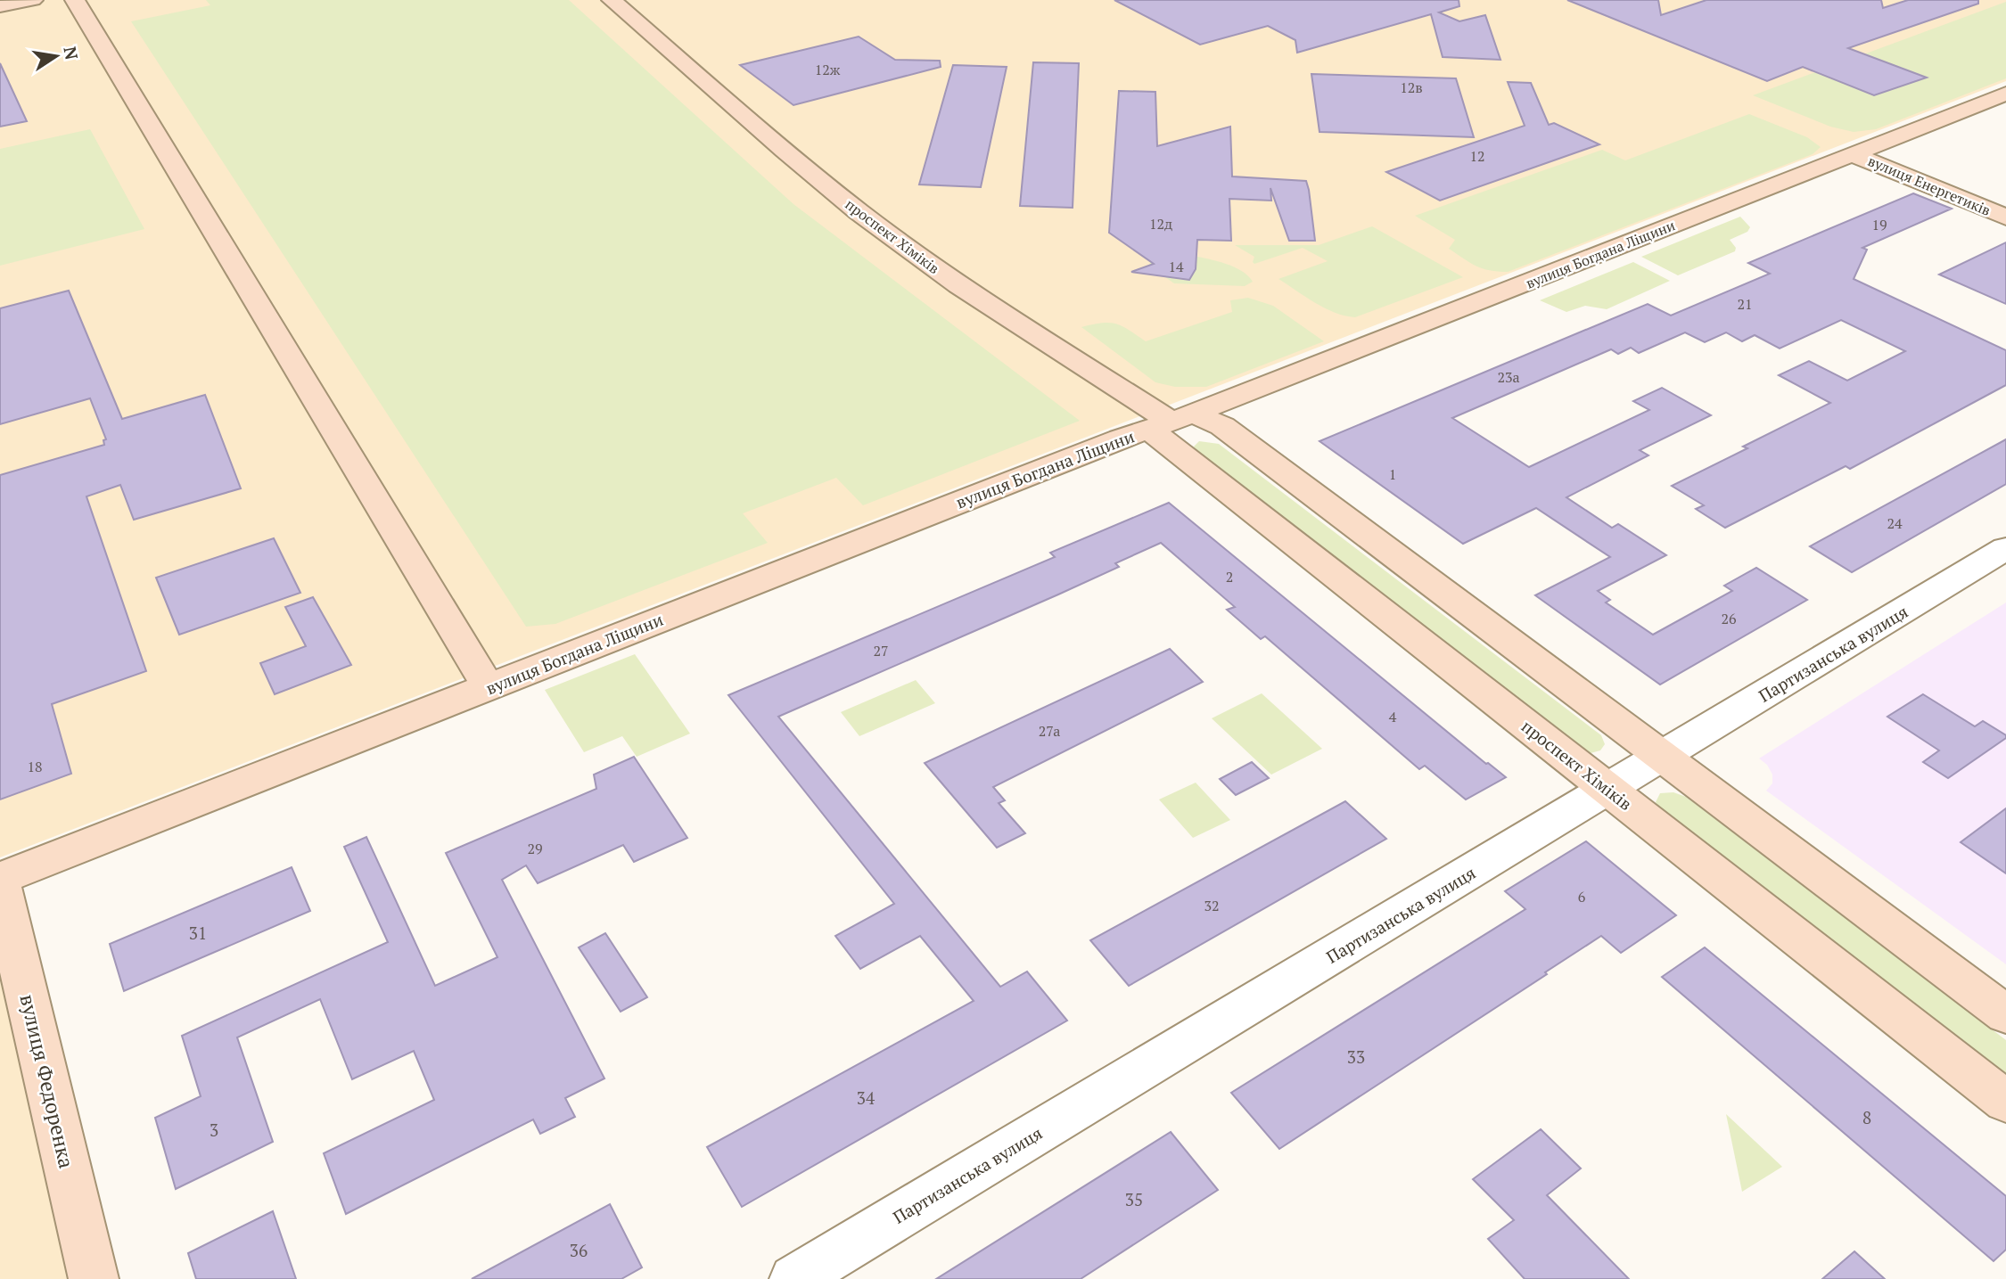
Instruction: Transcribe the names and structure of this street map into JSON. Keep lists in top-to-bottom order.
{
  "streets": {
    "main road": [
      "вулиця Енергетиків",
      "проспект Хіміків",
      "вулиця Богдана Ліщини",
      "вулиця Федоренка"
    ],
    "street": ["Партизанська вулиця"]
  },
  "crossings": [
    ["вулиця Енергетиків", "вулиця Богдана Ліщини"],
    ["проспект Хіміків", "вулиця Богдана Ліщини"],
    ["проспект Хіміків", "Партизанська вулиця"],
    ["вулиця Богдана Ліщини", "вулиця Федоренка"]
  ],
  "house_numbers": [
    "12ж",
    "12в",
    "12",
    "12д",
    "19",
    "14",
    "21",
    "23а",
    "1",
    "24",
    "2",
    "26",
    "27",
    "4",
    "27а",
    "18",
    "29",
    "6",
    "32",
    "31",
    "33",
    "34",
    "8",
    "3",
    "35",
    "36"
  ],
  "north": "right"
}
